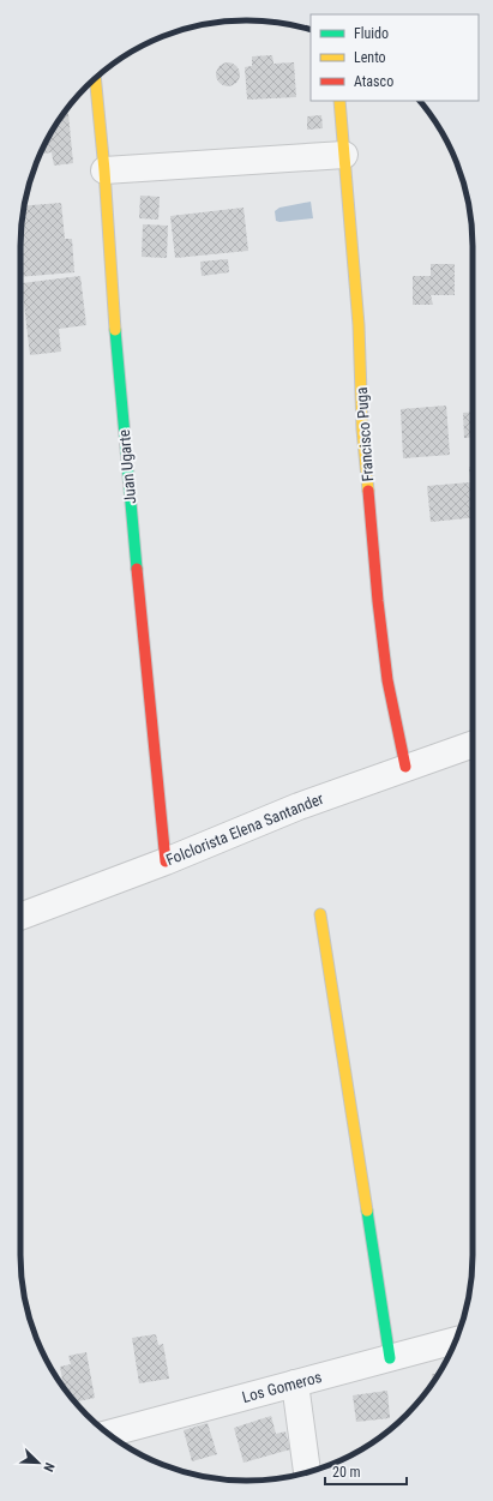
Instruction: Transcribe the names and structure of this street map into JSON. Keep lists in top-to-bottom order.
{
  "streets": {
    "street": [
      "Francisco Puga",
      "Juan Ugarte",
      "Folclorista Elena Santander",
      "Los Gomeros"
    ]
  },
  "crossings": [
    ["Francisco Puga", "Folclorista Elena Santander"],
    ["Juan Ugarte", "Folclorista Elena Santander"]
  ],
  "legend": ["Fluido", "Lento", "Atasco"],
  "scale_bar": "20 m",
  "north": "bottom right"
}
